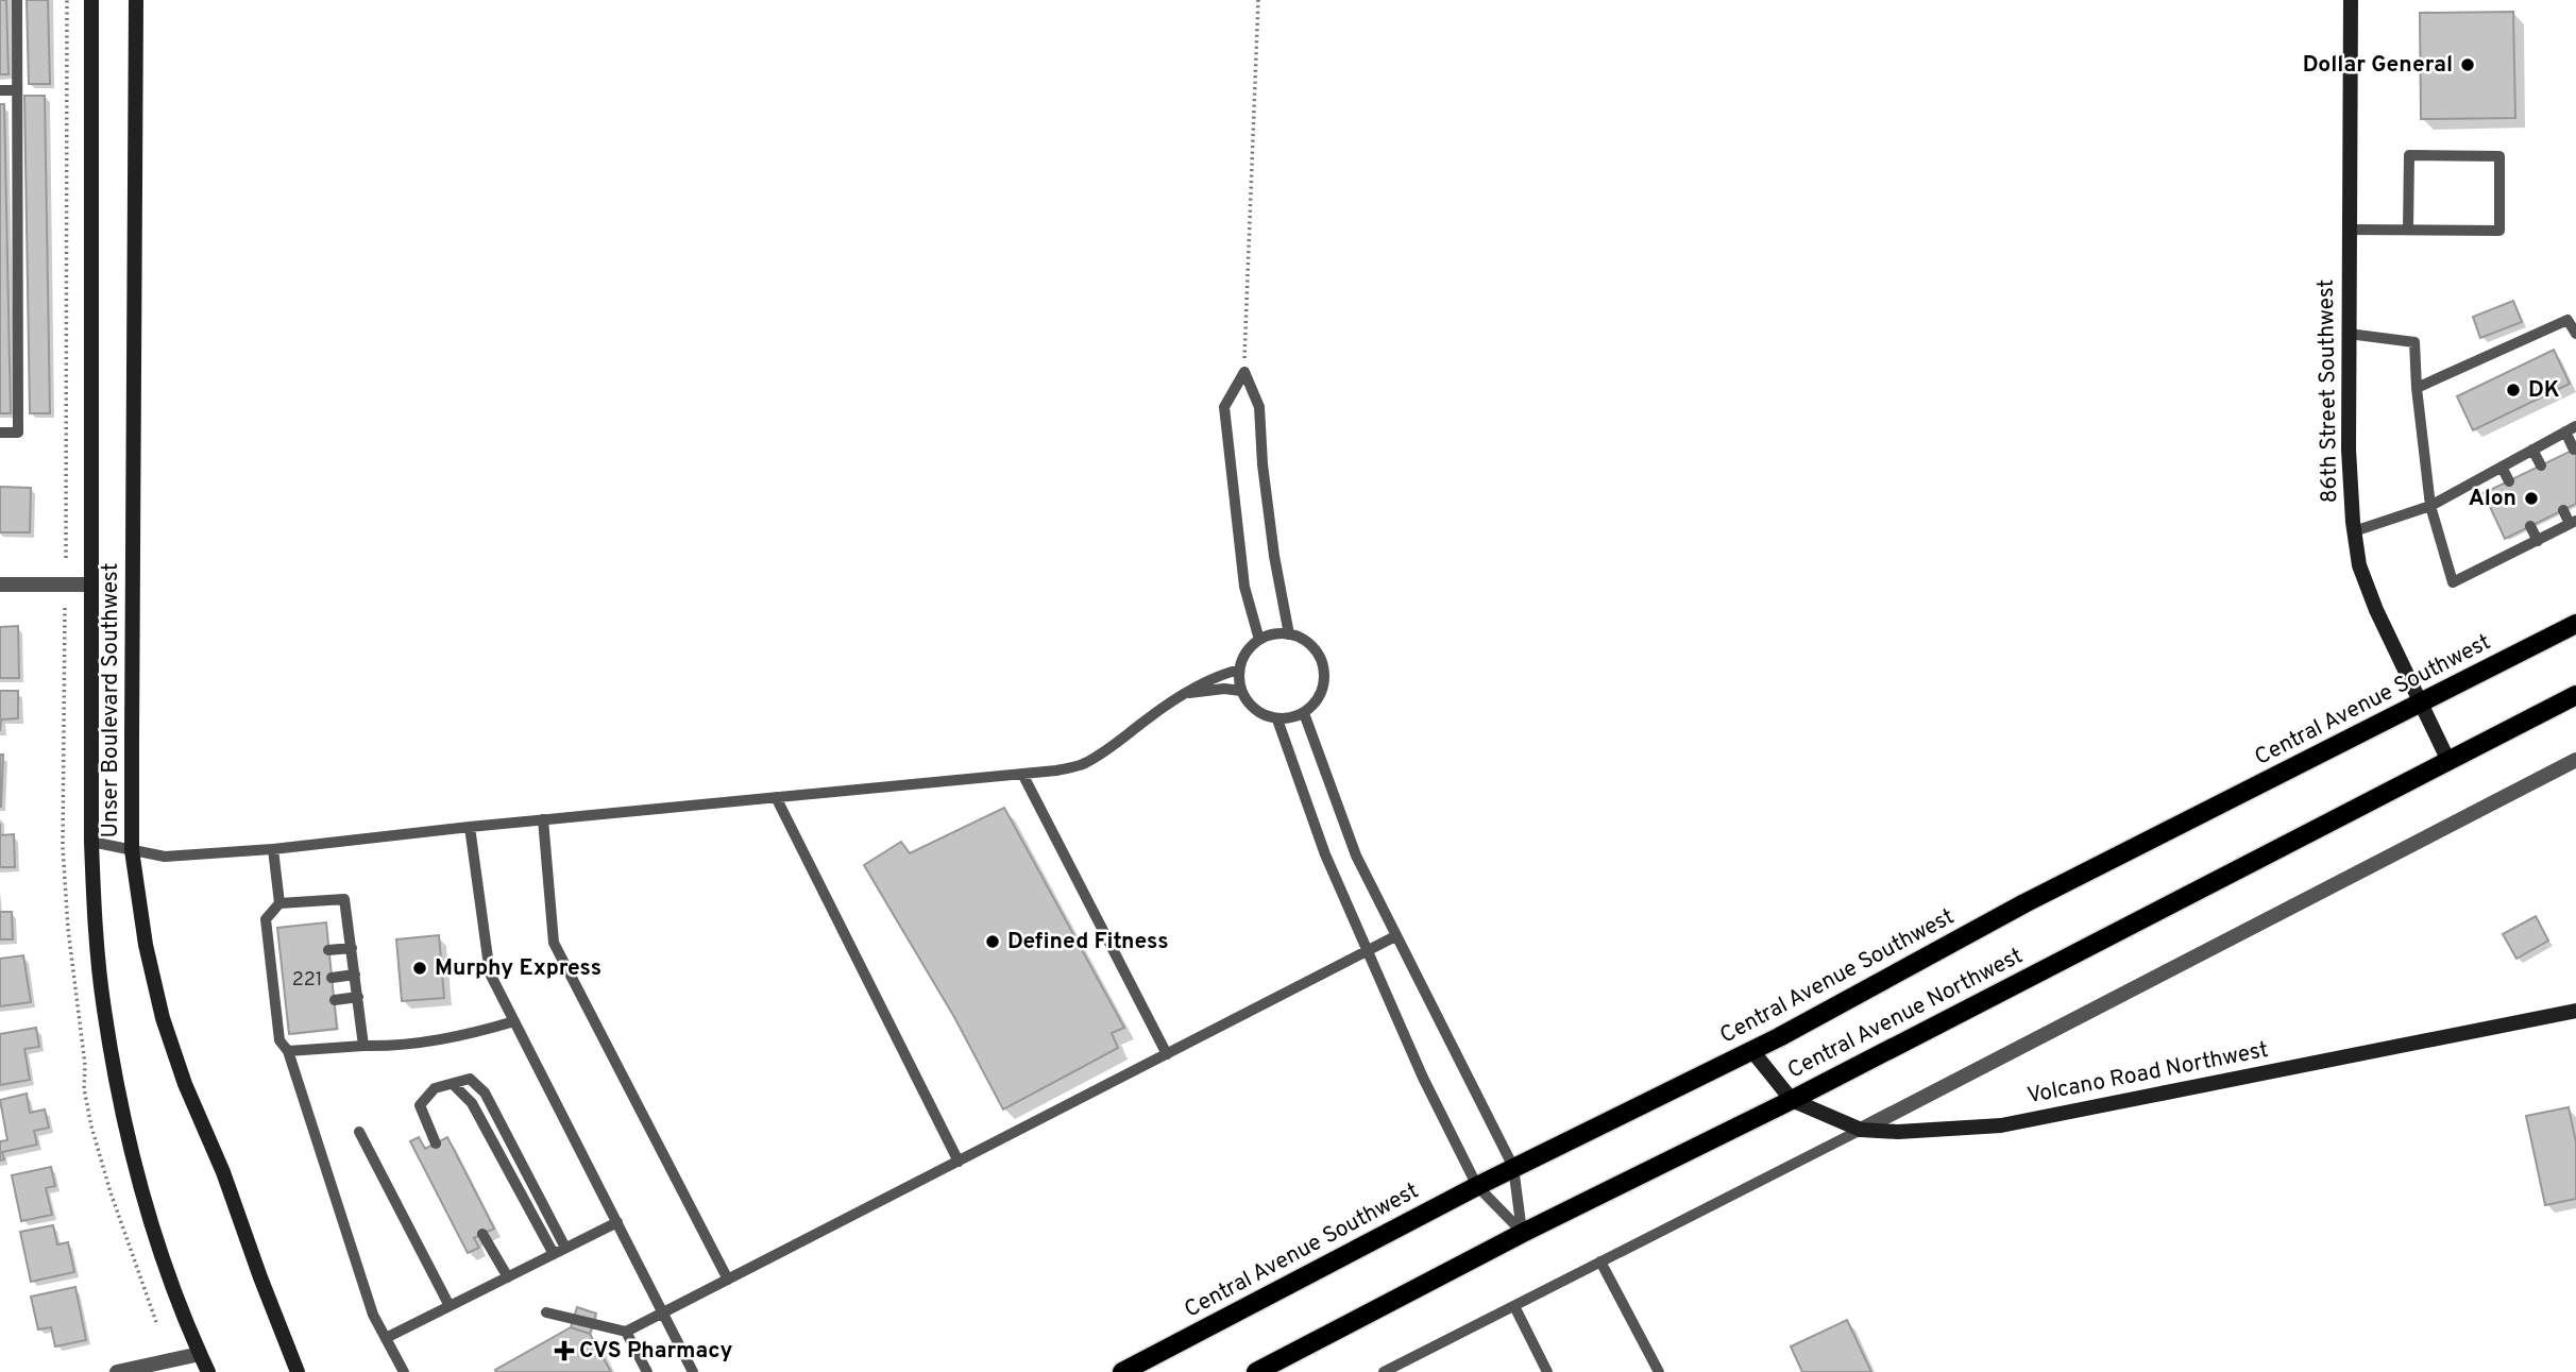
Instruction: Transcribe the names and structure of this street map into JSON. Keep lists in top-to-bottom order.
{
  "streets": {
    "main road": [
      "86th Street Southwest",
      "Unser Boulevard Southwest",
      "Central Avenue Southwest",
      "Central Avenue Northwest",
      "Volcano Road Northwest"
    ]
  },
  "crossings": [
    ["86th Street Southwest", "Central Avenue Southwest"],
    ["86th Street Southwest", "Central Avenue Northwest"],
    ["Central Avenue Southwest", "Volcano Road Northwest"],
    ["Central Avenue Northwest", "Volcano Road Northwest"]
  ],
  "places": {
    "other": [
      "Dollar General",
      "DK",
      "Alon",
      "Defined Fitness",
      "Murphy Express"
    ],
    "health": ["CVS Pharmacy"]
  },
  "house_numbers": ["221"]
}
